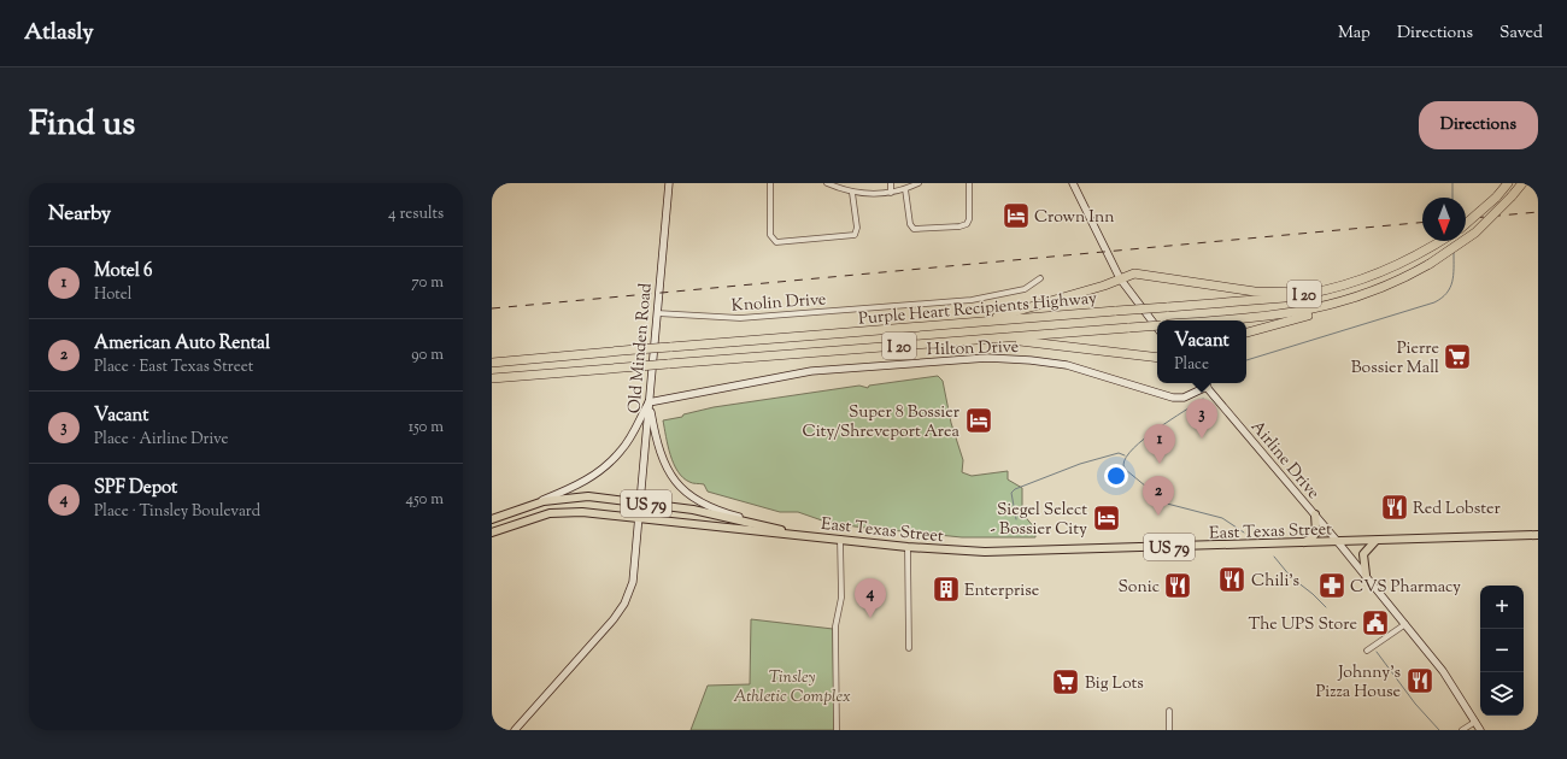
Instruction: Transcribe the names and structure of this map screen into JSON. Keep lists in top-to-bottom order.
{
  "streets": {
    "highway": ["I 20", "Purple Heart Recipients Highway"],
    "main road": [
      "Hilton Drive",
      "Old Minden Road",
      "Airline Drive",
      "US 79",
      "East Texas Street"
    ],
    "street": ["Knolin Drive"]
  },
  "crossings": [
    ["Knolin Drive", "Old Minden Road"],
    ["Hilton Drive", "Old Minden Road"],
    ["Old Minden Road", "East Texas Street"],
    ["Airline Drive", "East Texas Street"]
  ],
  "parks": ["Tinsley Athletic Complex"],
  "places": {
    "hotel": ["Crown Inn", "Super 8 Bossier City/Shreveport Area", "Siegel Select - Bossier City"],
    "supermarket": ["Pierre Bossier Mall", "Big Lots"],
    "restaurant": [
      "Red Lobster",
      "Chili's",
      "Sonic",
      "Johnny's Pizza House"
    ],
    "pharmacy": ["CVS Pharmacy"],
    "building": ["Enterprise"],
    "public building": ["The UPS Store"]
  },
  "north": "bottom",
  "page": {
    "header": "Atlasly",
    "nav": ["Map", "Directions", "Saved"],
    "title": "Find us",
    "buttons": "Directions",
    "heading": ["Nearby", "4 results"],
    "list": [
      {
        "mark": "1",
        "name": "Motel 6",
        "note": "Hotel",
        "value": "70 m"
      },
      {
        "mark": "2",
        "name": "American Auto Rental",
        "note": "Place · East Texas Street",
        "value": "90 m"
      },
      {
        "mark": "3",
        "name": "Vacant",
        "note": "Place · Airline Drive",
        "value": "150 m"
      },
      {
        "mark": "4",
        "name": "SPF Depot",
        "note": "Place · Tinsley Boulevard",
        "value": "450 m"
      }
    ],
    "popup": ["Vacant", "Place"],
    "pins": [
      "3",
      "1",
      "2",
      "4"
    ],
    "map_buttons": ["+", "−"]
  }
}
